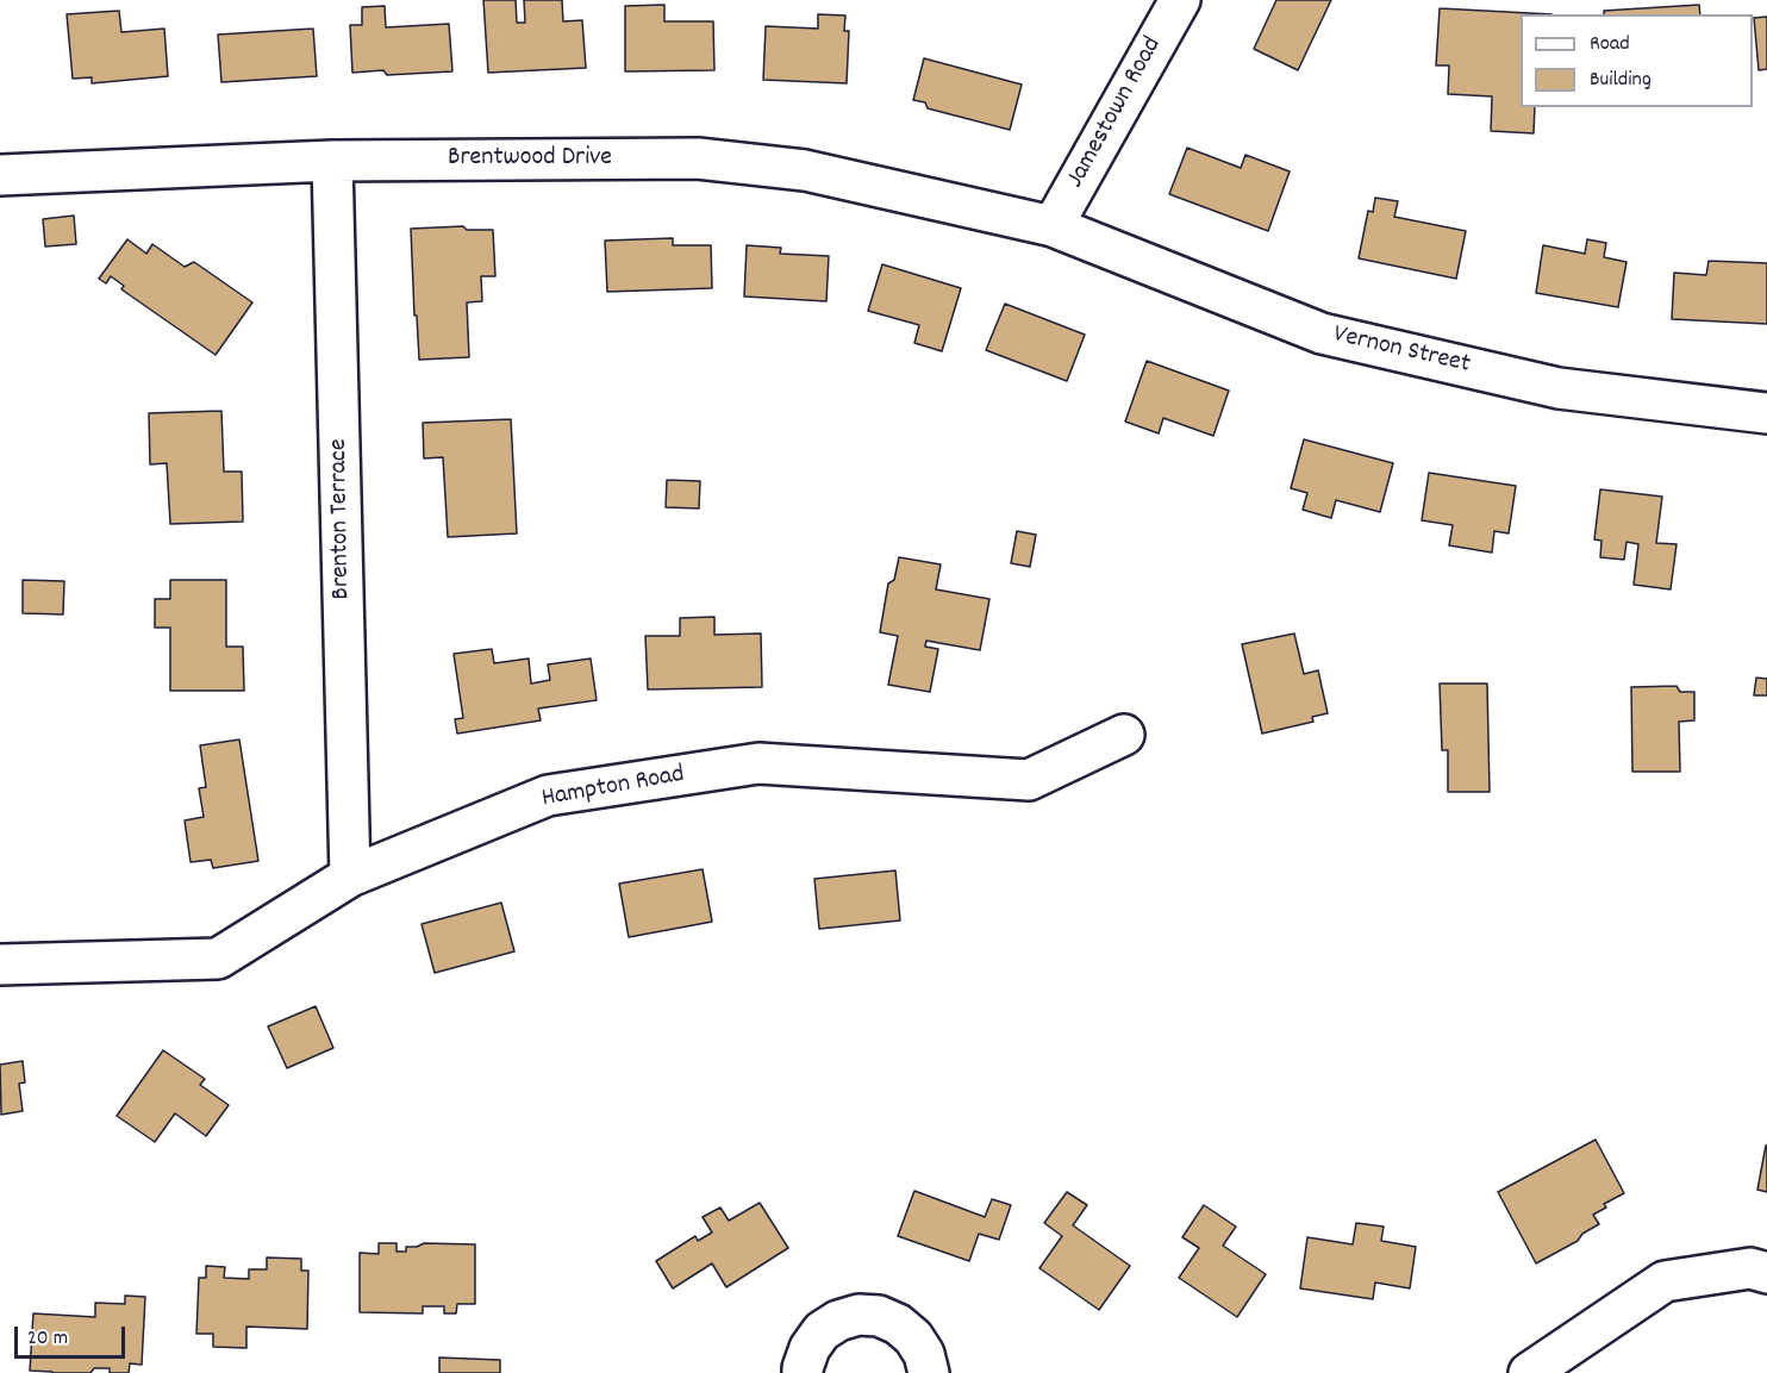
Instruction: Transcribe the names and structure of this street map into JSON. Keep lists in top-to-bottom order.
{
  "streets": {
    "street": [
      "Jamestown Road",
      "Brentwood Drive",
      "Vernon Street",
      "Brenton Terrace",
      "Hampton Road"
    ]
  },
  "crossings": [
    ["Jamestown Road", "Brentwood Drive"],
    ["Jamestown Road", "Vernon Street"],
    ["Brentwood Drive", "Vernon Street"],
    ["Brentwood Drive", "Brenton Terrace"],
    ["Brenton Terrace", "Hampton Road"]
  ],
  "legend": ["Road", "Building"],
  "scale_bar": "20 m"
}
